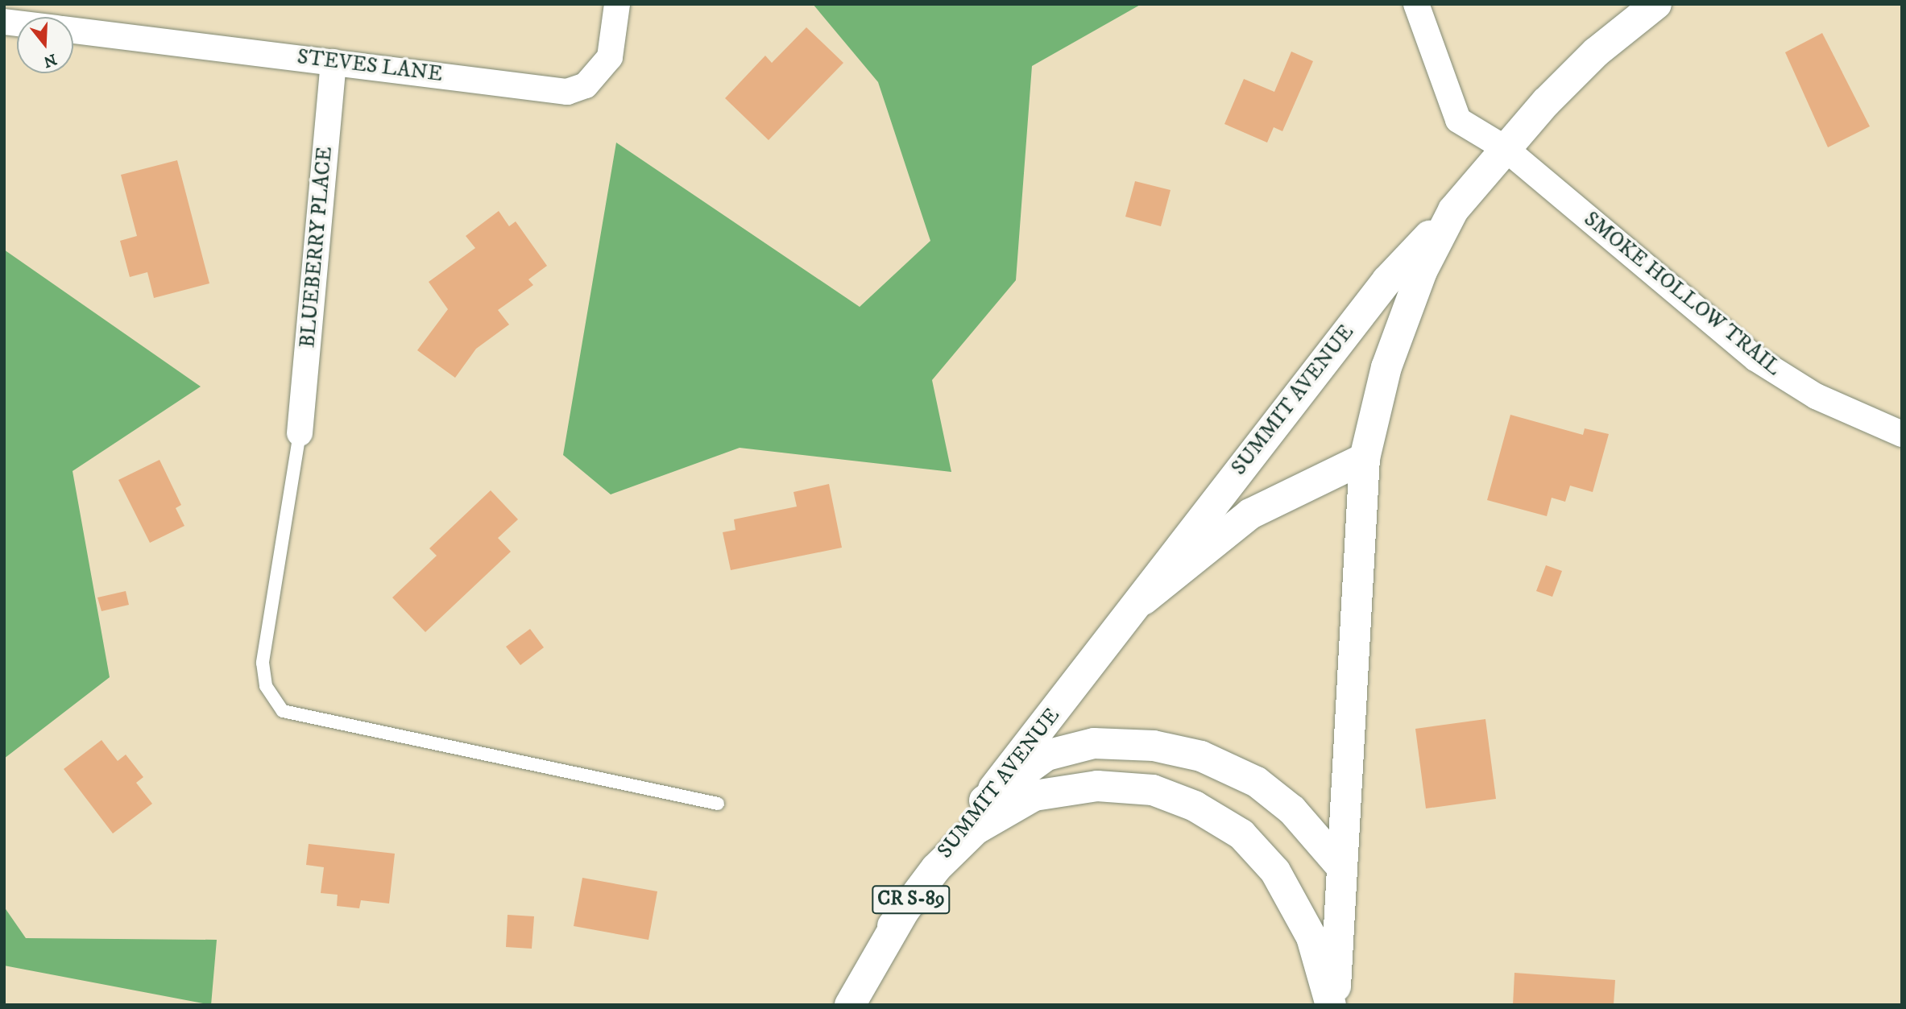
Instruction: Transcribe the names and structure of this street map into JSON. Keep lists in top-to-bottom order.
{
  "streets": {
    "main road": ["SUMMIT AVENUE", "CR S-89"],
    "street": ["STEVES LANE", "BLUEBERRY PLACE", "SMOKE HOLLOW TRAIL"]
  },
  "crossings": [
    ["STEVES LANE", "BLUEBERRY PLACE"],
    ["SMOKE HOLLOW TRAIL", "SUMMIT AVENUE"]
  ],
  "north": "bottom"
}
